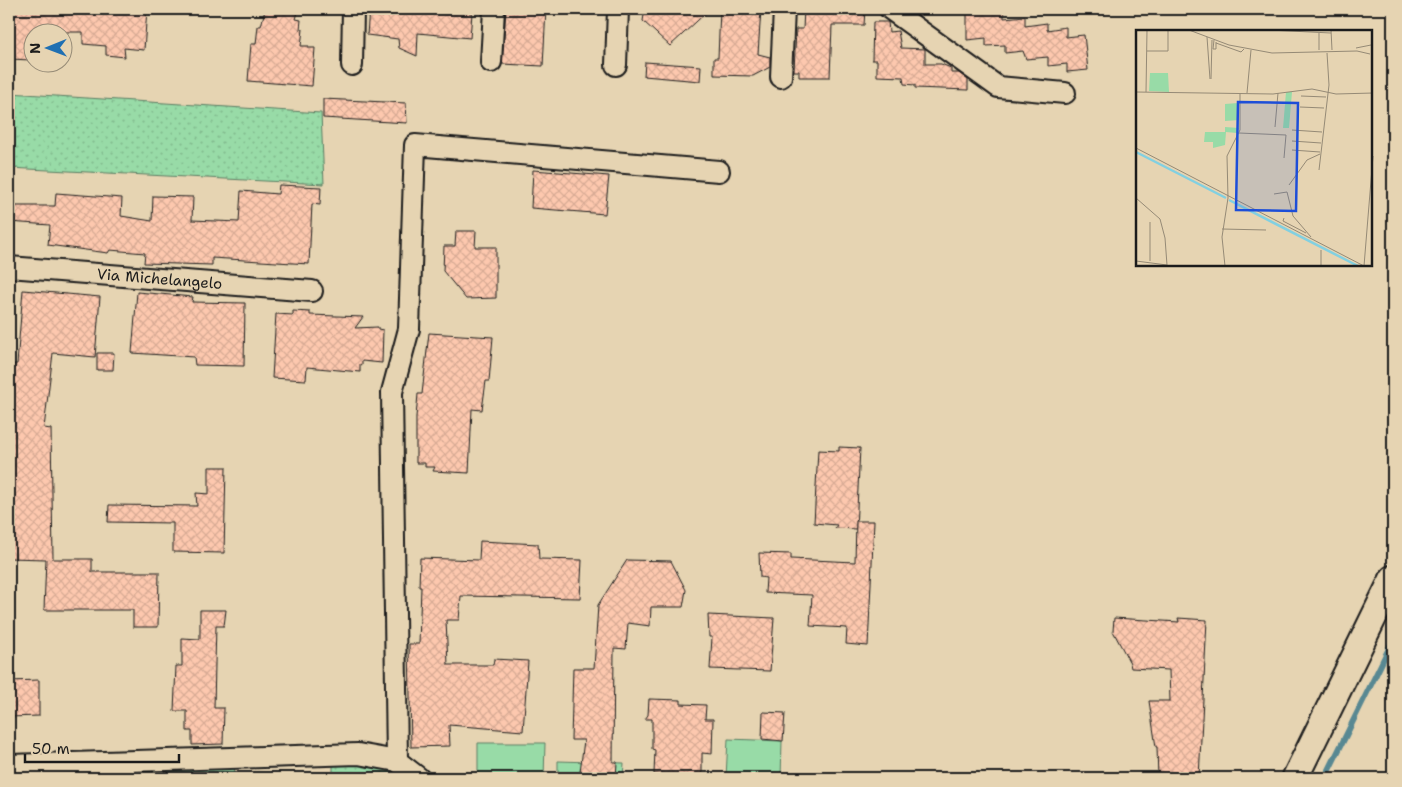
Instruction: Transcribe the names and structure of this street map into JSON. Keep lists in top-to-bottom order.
{
  "streets": {
    "street": ["Via Michelangelo"]
  },
  "scale_bar": "50 m",
  "north": "left"
}
